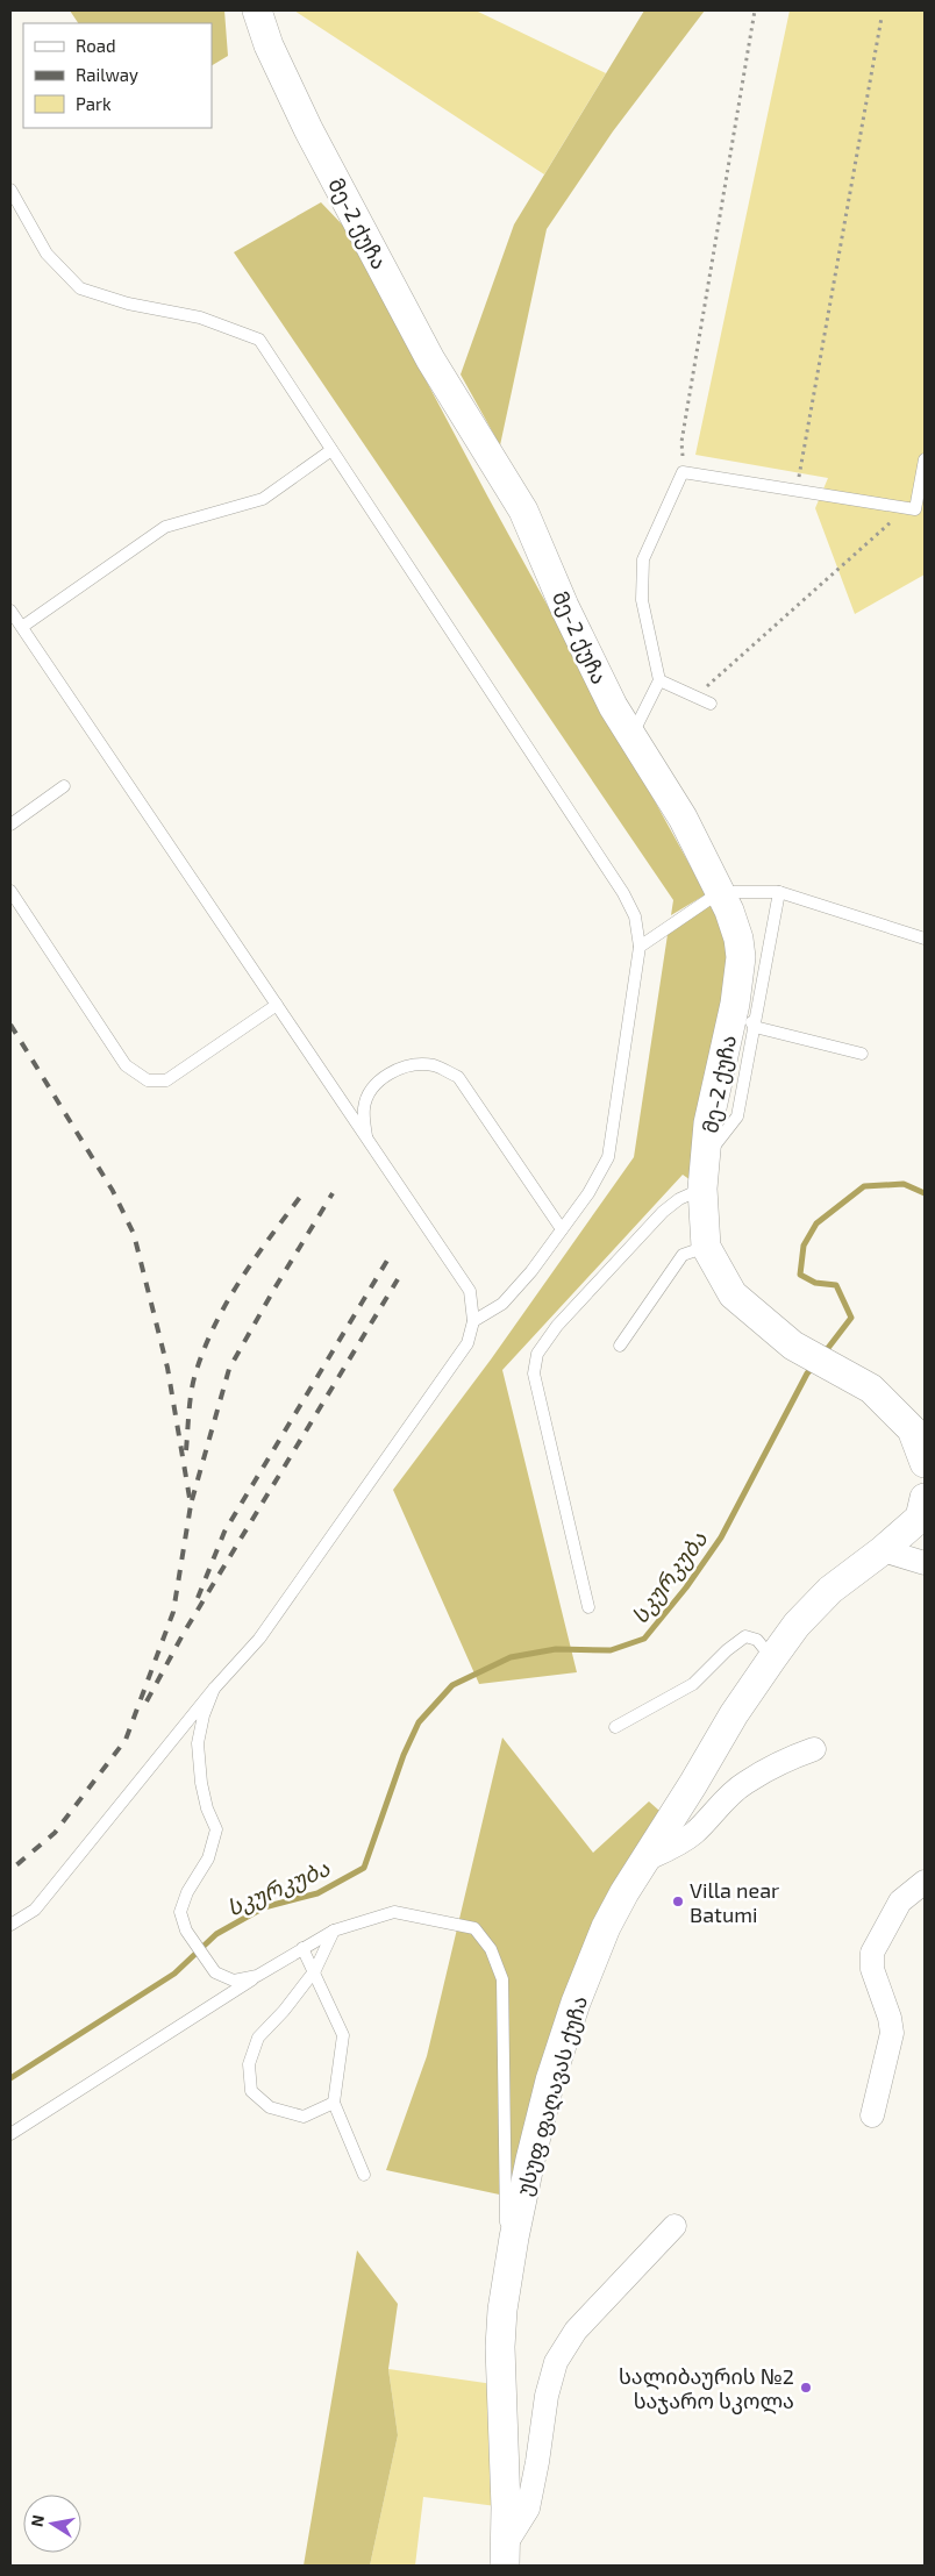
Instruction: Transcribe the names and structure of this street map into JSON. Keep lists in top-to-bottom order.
{
  "streets": {
    "street": ["მე-2 ქუჩა", "უსუფ ფაღავას ქუჩა"]
  },
  "water": ["სკურკუბა"],
  "places": ["Villa near Batumi", "სალიბაურის №2 საჯარო სკოლა"],
  "legend": ["Road", "Railway", "Park"],
  "north": "left"
}
